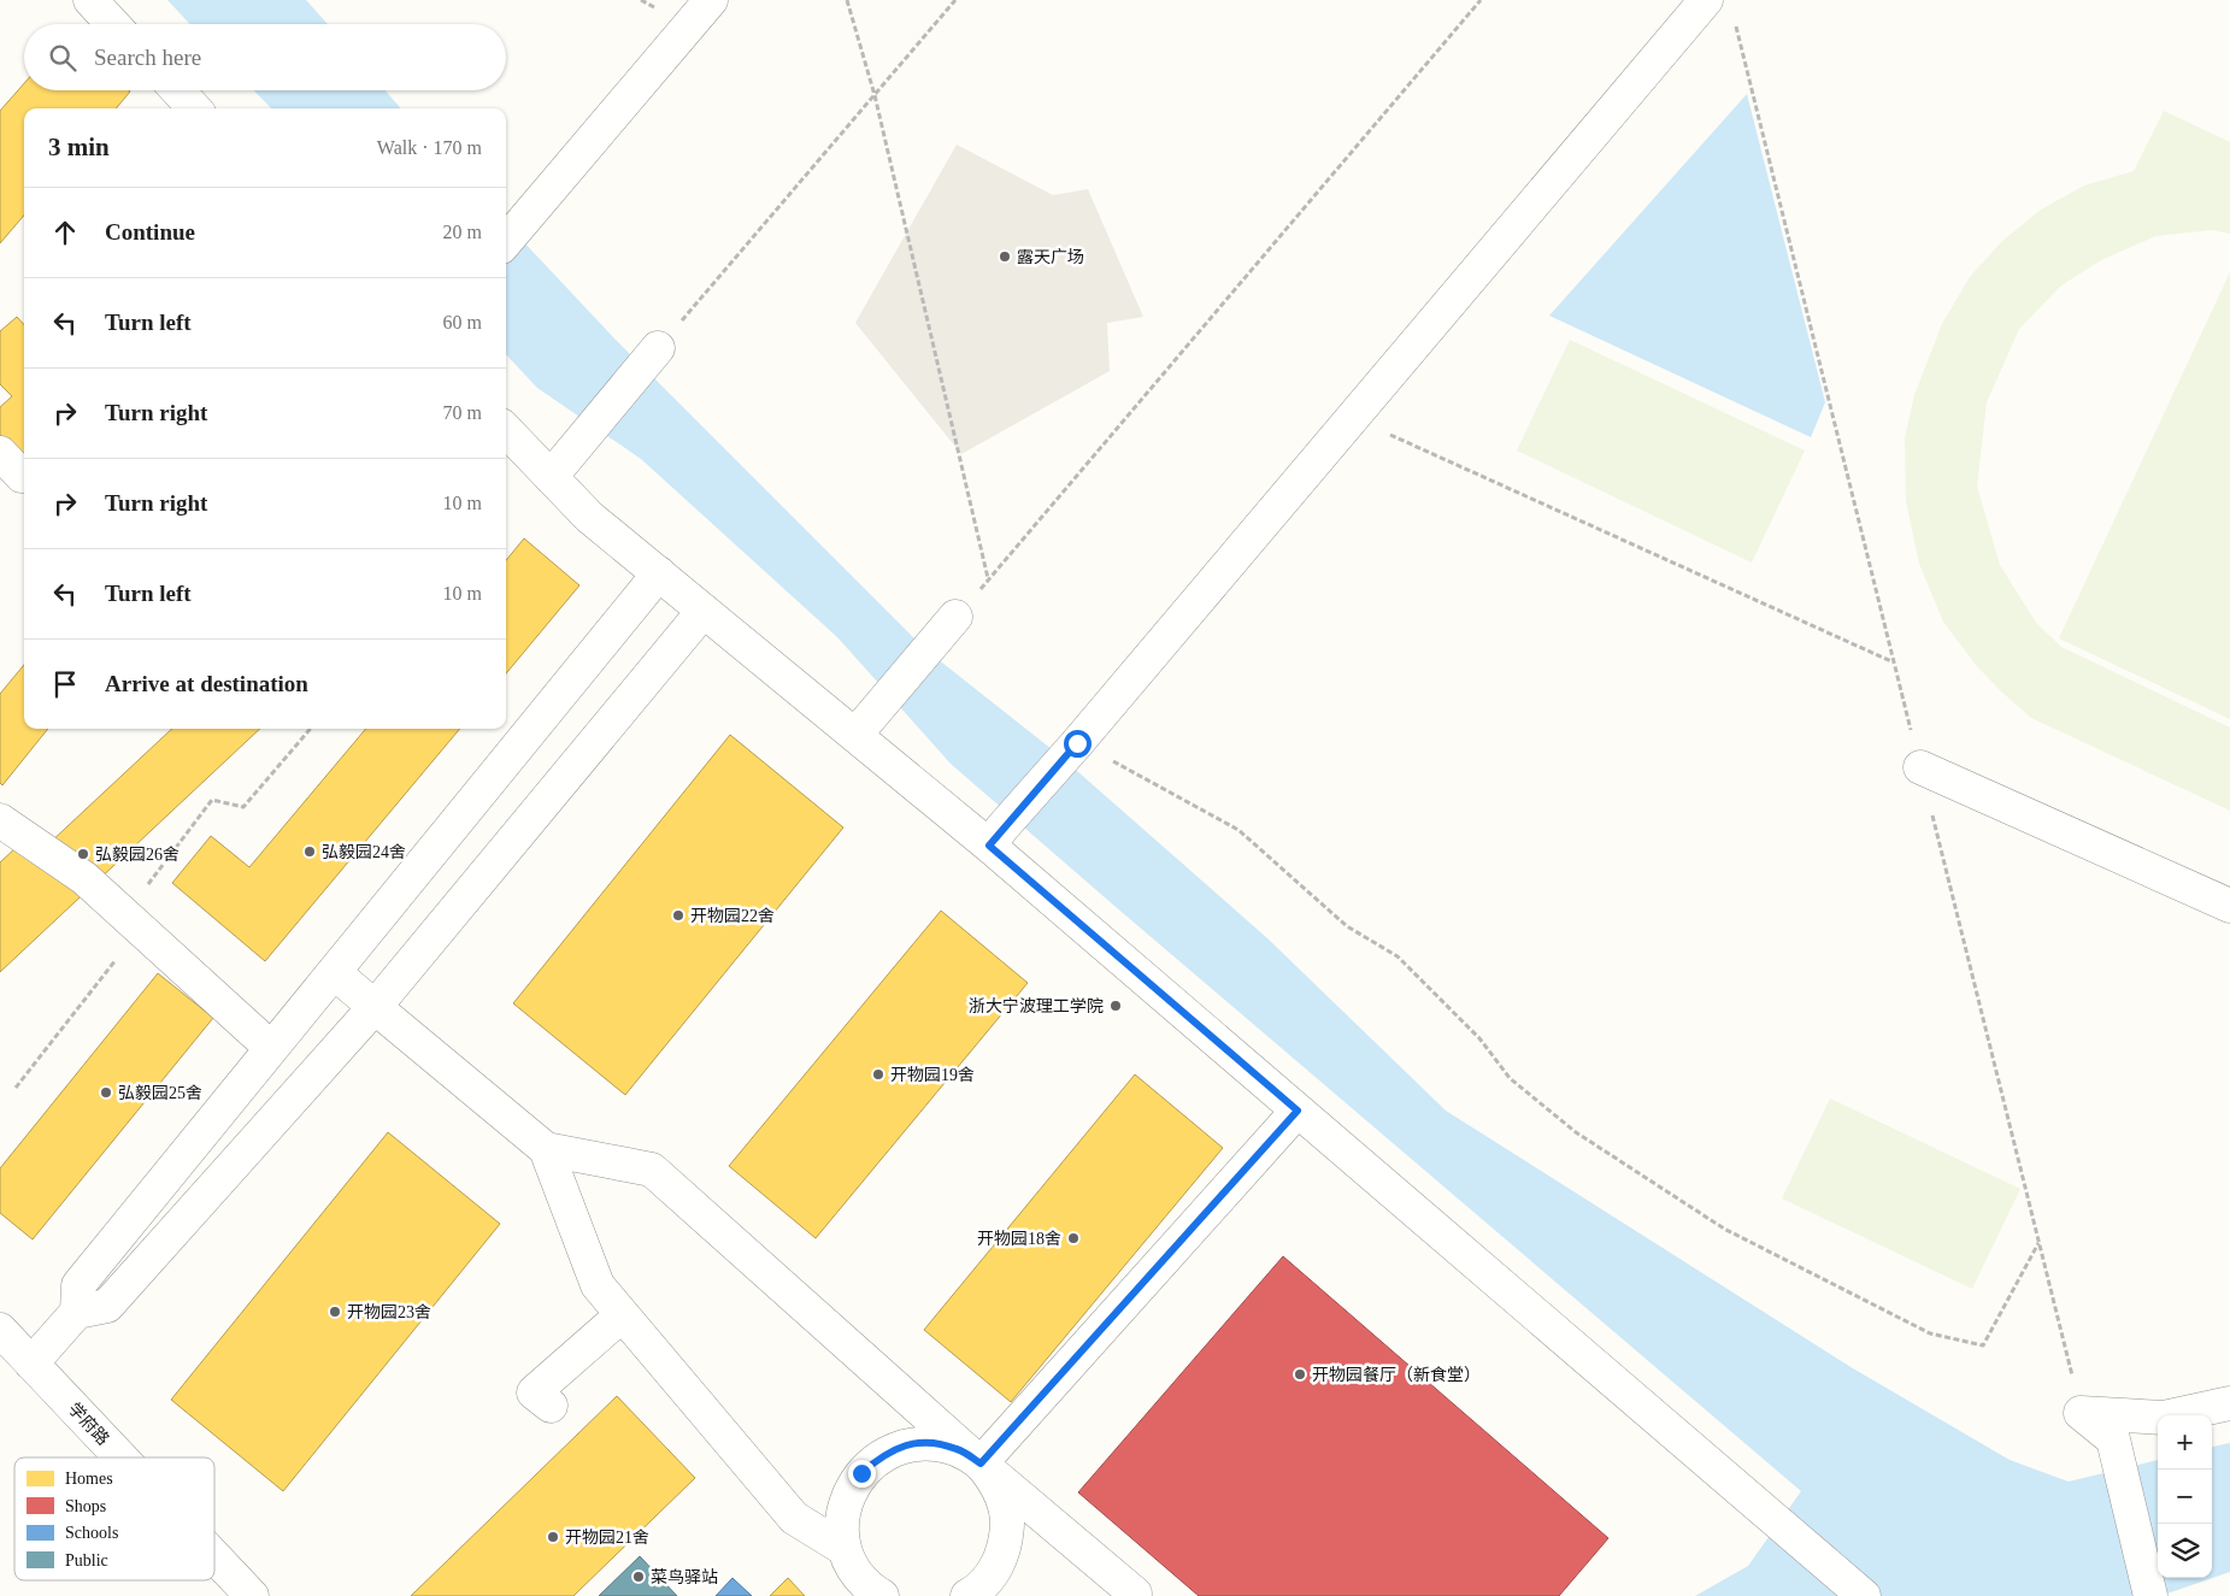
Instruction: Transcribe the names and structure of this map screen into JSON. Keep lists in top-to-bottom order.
{
  "streets": {
    "street": ["学府路"]
  },
  "places": [
    "露天广场",
    "弘毅园24舍",
    "弘毅园26舍",
    "开物园22舍",
    "浙大宁波理工学院",
    "开物园19舍",
    "弘毅园25舍",
    "开物园18舍",
    "开物园23舍",
    "开物园餐厅（新食堂）",
    "开物园21舍",
    "菜鸟驿站"
  ],
  "legend": [
    "Homes",
    "Shops",
    "Schools",
    "Public"
  ],
  "page": {
    "search": "Search here",
    "heading": ["3 min", "Walk · 170 m"],
    "list": [
      ["Continue", "20 m"],
      ["Turn left", "60 m"],
      ["Turn right", "70 m"],
      ["Turn right", "10 m"],
      ["Turn left", "10 m"],
      "Arrive at destination"
    ],
    "map_buttons": ["+", "−"]
  }
}
